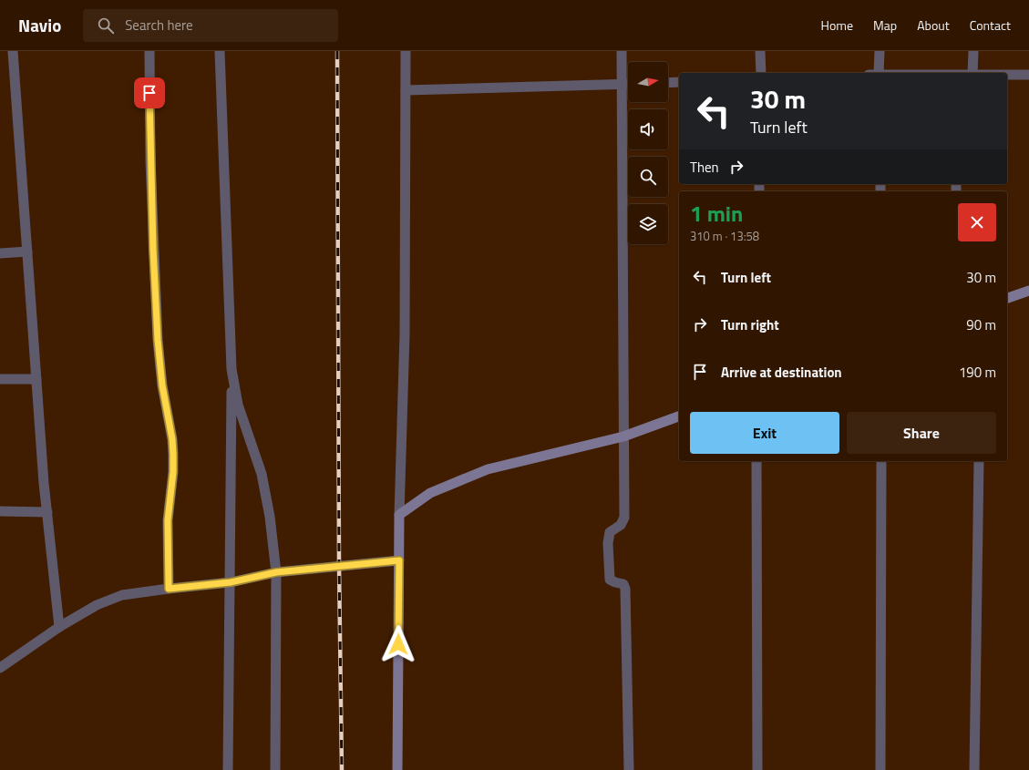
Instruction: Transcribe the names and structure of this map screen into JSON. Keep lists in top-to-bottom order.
{
  "north": "right",
  "page": {
    "header": "Navio",
    "search": "Search here",
    "nav": [
      "Home",
      "Map",
      "About",
      "Contact"
    ],
    "turn": ["30 m", "Turn left"],
    "then": "Then",
    "heading": ["1 min", "310 m · 13:58"],
    "list": [
      {
        "name": "Turn left",
        "value": "30 m"
      },
      {
        "name": "Turn right",
        "value": "90 m"
      },
      {
        "name": "Arrive at destination",
        "value": "190 m"
      }
    ],
    "buttons": ["Exit", "Share"]
  }
}
